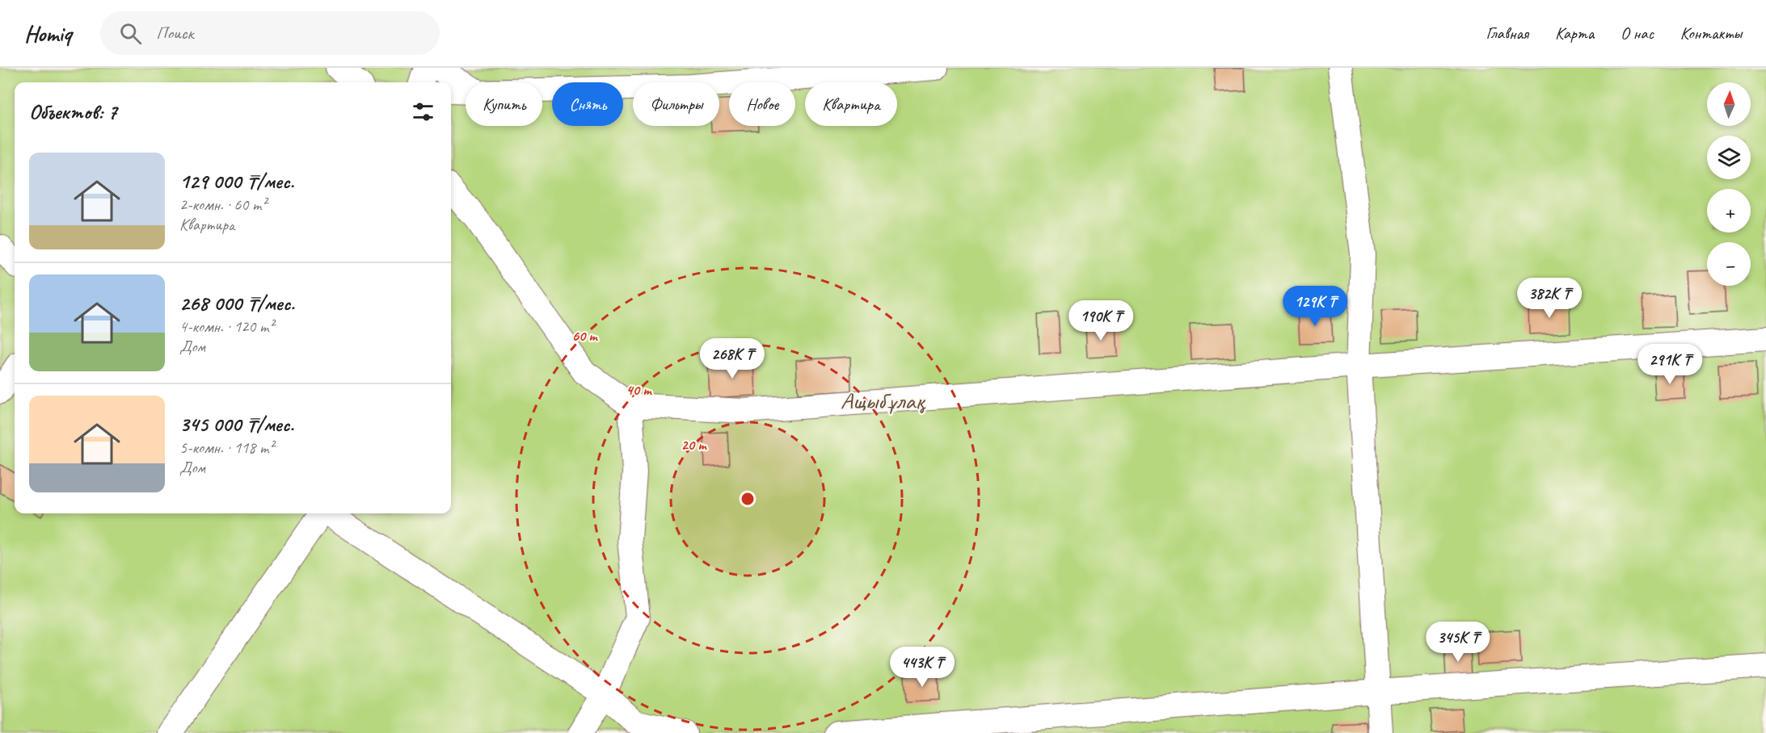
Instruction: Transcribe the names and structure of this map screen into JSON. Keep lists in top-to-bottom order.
{
  "parks": ["Ащыбұлақ"],
  "north": "top",
  "page": {
    "header": "Homiq",
    "search": "Поиск",
    "nav": [
      "Главная",
      "Карта",
      "О нас",
      "Контакты"
    ],
    "map_buttons": ["+", "−"],
    "chip": [
      "Купить",
      "Снять",
      "Фильтры",
      "Новое",
      "Квартира"
    ],
    "heading": "Объектов: 7",
    "list": [
      {
        "name": "129 000 ₸/мес.",
        "note": "2-комн. · 60 m² · Квартира"
      },
      {
        "name": "268 000 ₸/мес.",
        "note": "4-комн. · 120 m² · Дом"
      },
      {
        "name": "345 000 ₸/мес.",
        "note": "5-комн. · 118 m² · Дом"
      }
    ],
    "price": [
      "382K ₸",
      "129K ₸",
      "190K ₸",
      "268K ₸",
      "291K ₸",
      "345K ₸",
      "443K ₸"
    ]
  },
  "rings": ["60 m", "40 m", "20 m"]
}
